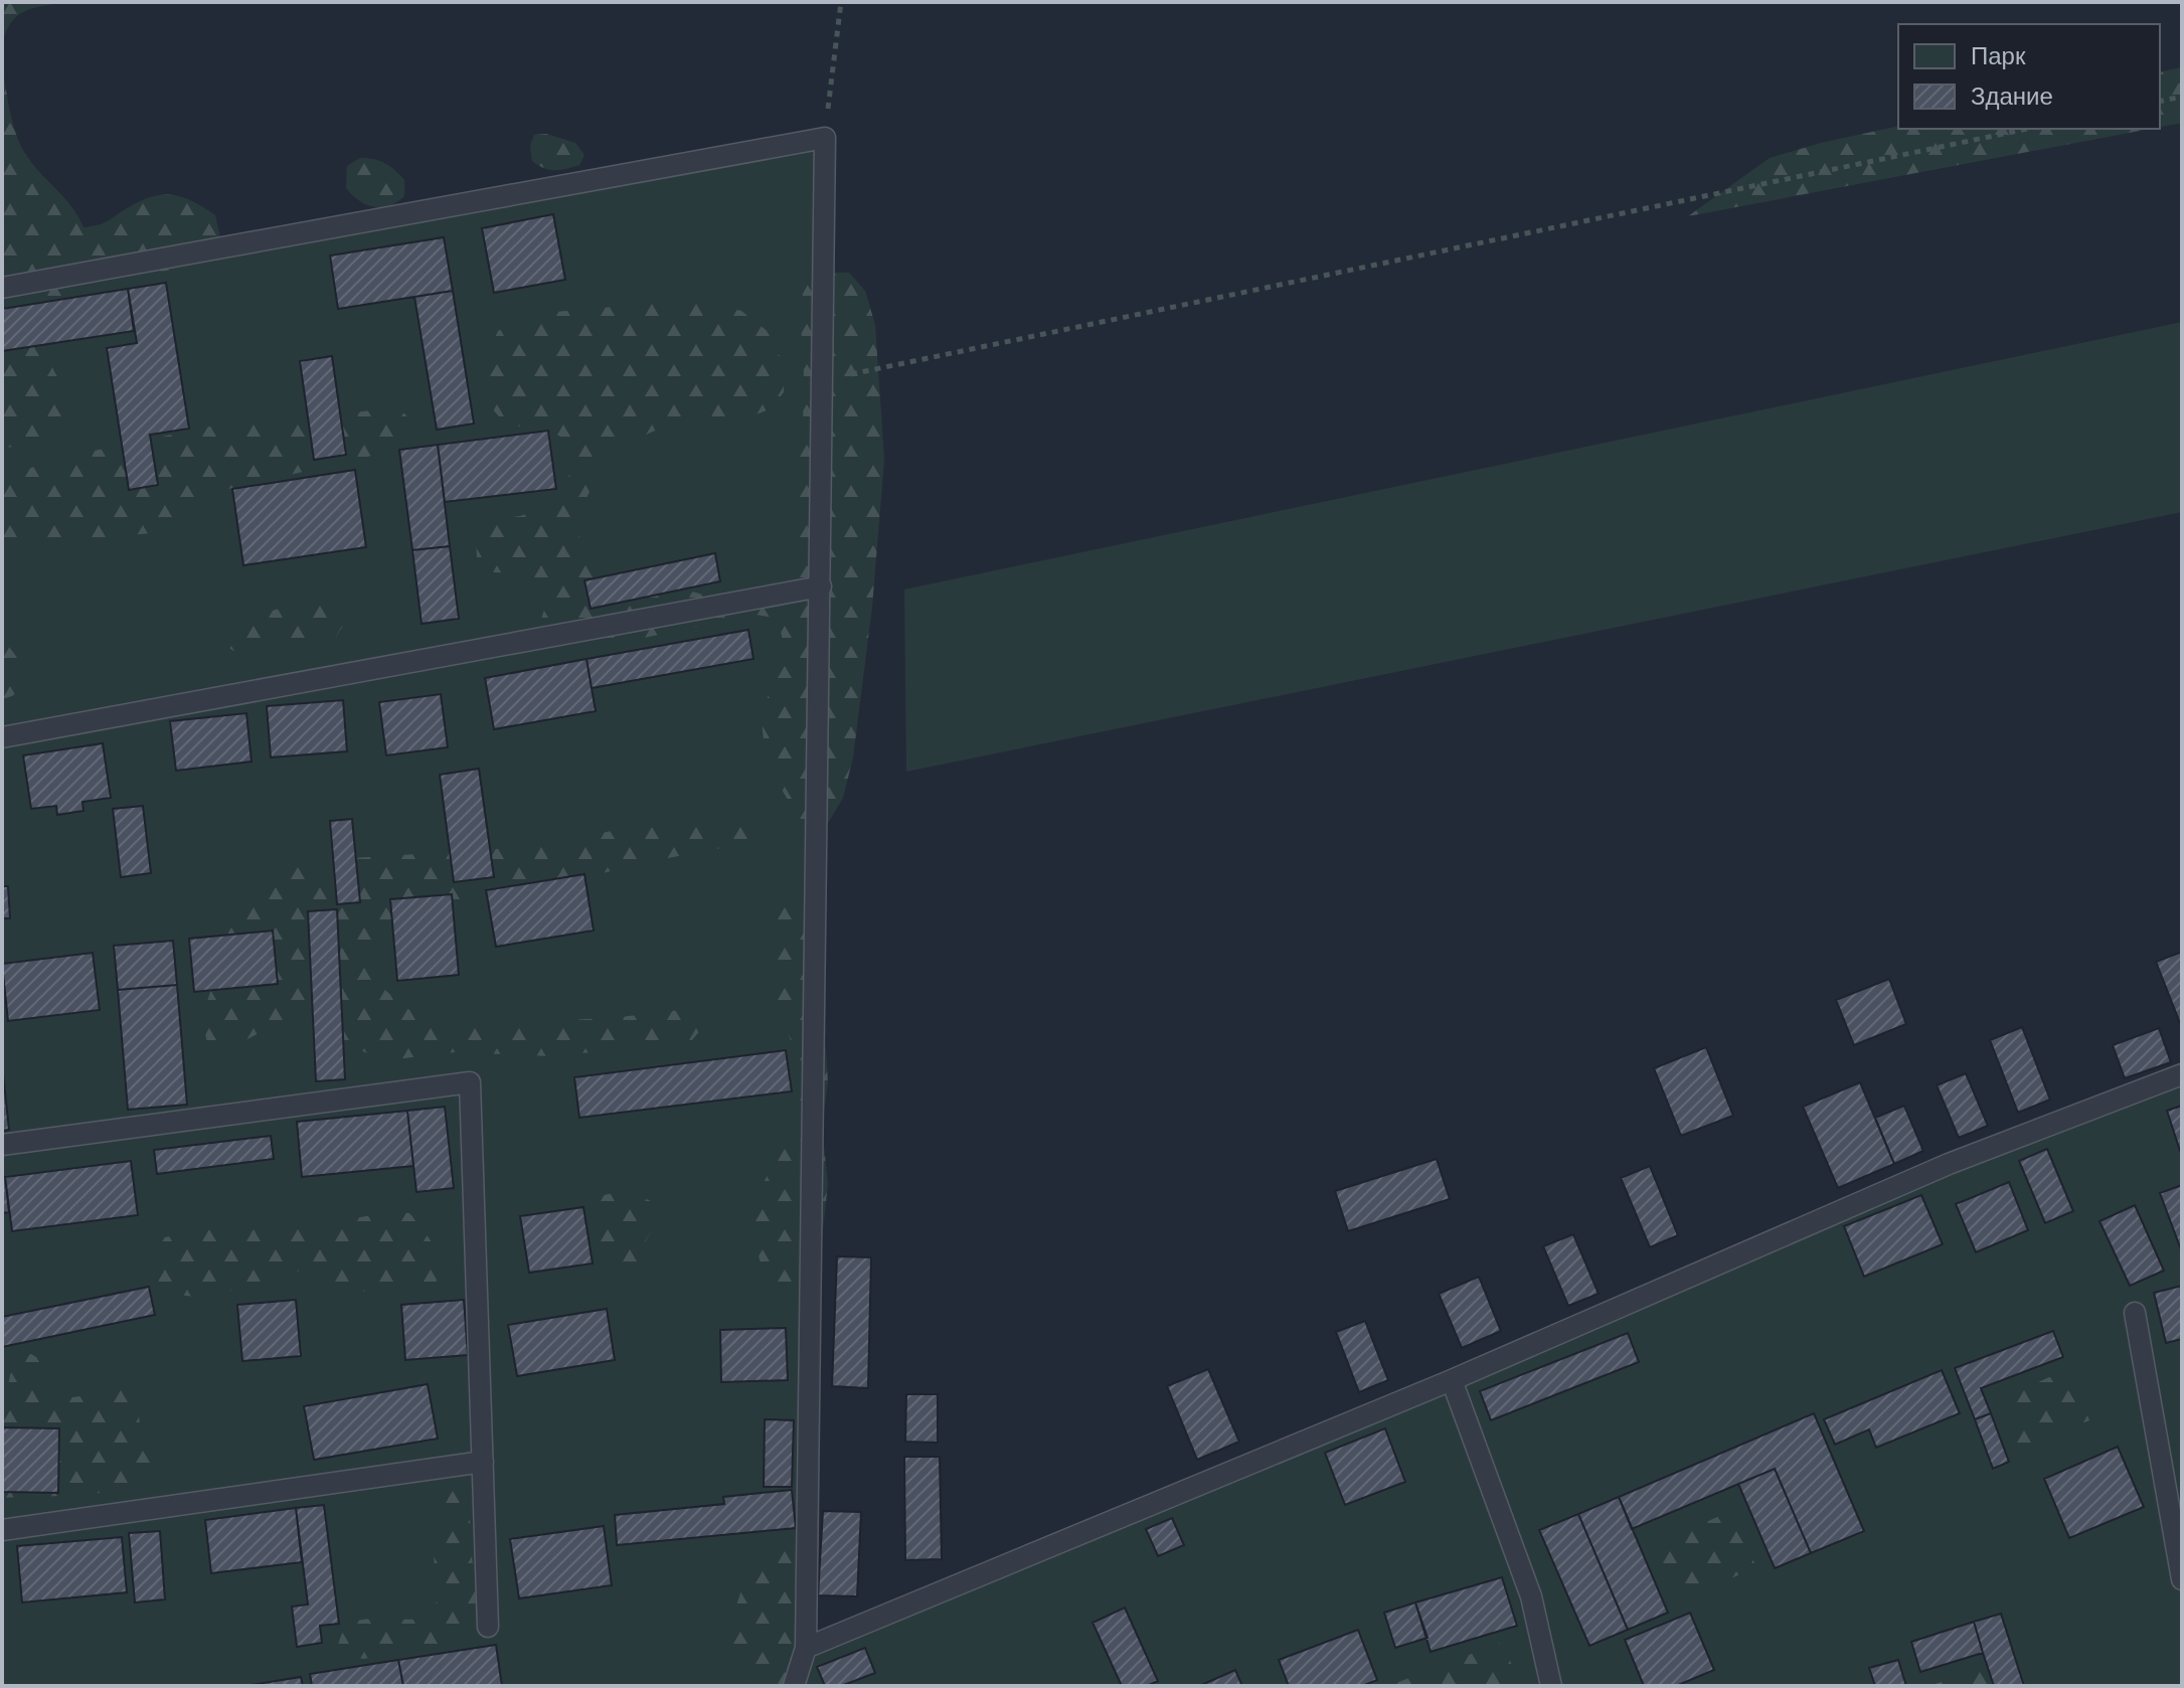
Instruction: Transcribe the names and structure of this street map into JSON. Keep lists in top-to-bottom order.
{
  "legend": ["Парк", "Здание"]
}
